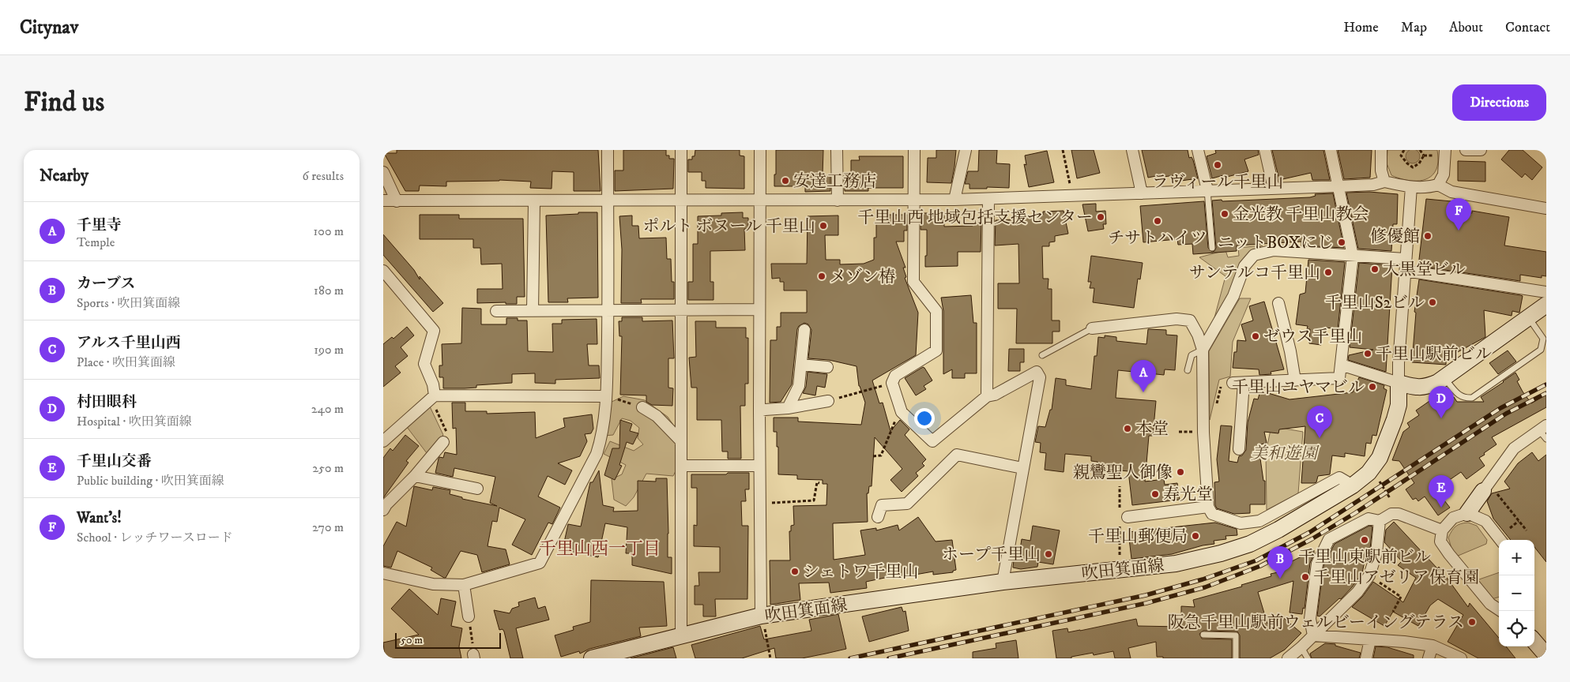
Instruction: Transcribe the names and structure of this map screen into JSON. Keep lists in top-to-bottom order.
{
  "streets": {
    "main road": ["吹田箕面線"]
  },
  "districts": ["千里山西一丁目"],
  "parks": ["美和遊園"],
  "places": [
    "ラヴィール千里山",
    "安達工務店",
    "金光教 千里山教会",
    "千里山西 地域包括支援センター",
    "チサトハイツ",
    "ポルト ボヌール 千里山",
    "修優館",
    "ニットBOXにじ",
    "大黒堂ビル",
    "サンテルコ千里山",
    "メゾン椿",
    "千里山S2ビル",
    "ゼウス千里山",
    "千里山駅前ビル",
    "千里山ユヤマビル",
    "本堂",
    "親鸞聖人御像",
    "寿光堂",
    "千里山郵便局",
    "千里山東駅前ビル",
    "ホープ千里山",
    "シェトワ千里山",
    "千里山アゼリア保育園",
    "阪急千里山駅前ウェルビーイングテラス"
  ],
  "scale_bar": "50 m",
  "page": {
    "header": "Citynav",
    "nav": [
      "Home",
      "Map",
      "About",
      "Contact"
    ],
    "buttons": "Directions",
    "title": "Find us",
    "heading": ["Nearby", "6 results"],
    "pins": [
      "F",
      "A",
      "D",
      "C",
      "E",
      "B"
    ],
    "list": [
      {
        "mark": "A",
        "name": "千里寺",
        "note": "Temple",
        "value": "100 m"
      },
      {
        "mark": "B",
        "name": "カーブス",
        "note": "Sports · 吹田箕面線",
        "value": "180 m"
      },
      {
        "mark": "C",
        "name": "アルス千里山西",
        "note": "Place · 吹田箕面線",
        "value": "190 m"
      },
      {
        "mark": "D",
        "name": "村田眼科",
        "note": "Hospital · 吹田箕面線",
        "value": "240 m"
      },
      {
        "mark": "E",
        "name": "千里山交番",
        "note": "Public building · 吹田箕面線",
        "value": "250 m"
      },
      {
        "mark": "F",
        "name": "Want's!",
        "note": "School · レッチワースロード",
        "value": "270 m"
      }
    ],
    "map_buttons": ["+", "−"],
    "scale": "50 m"
  }
}
